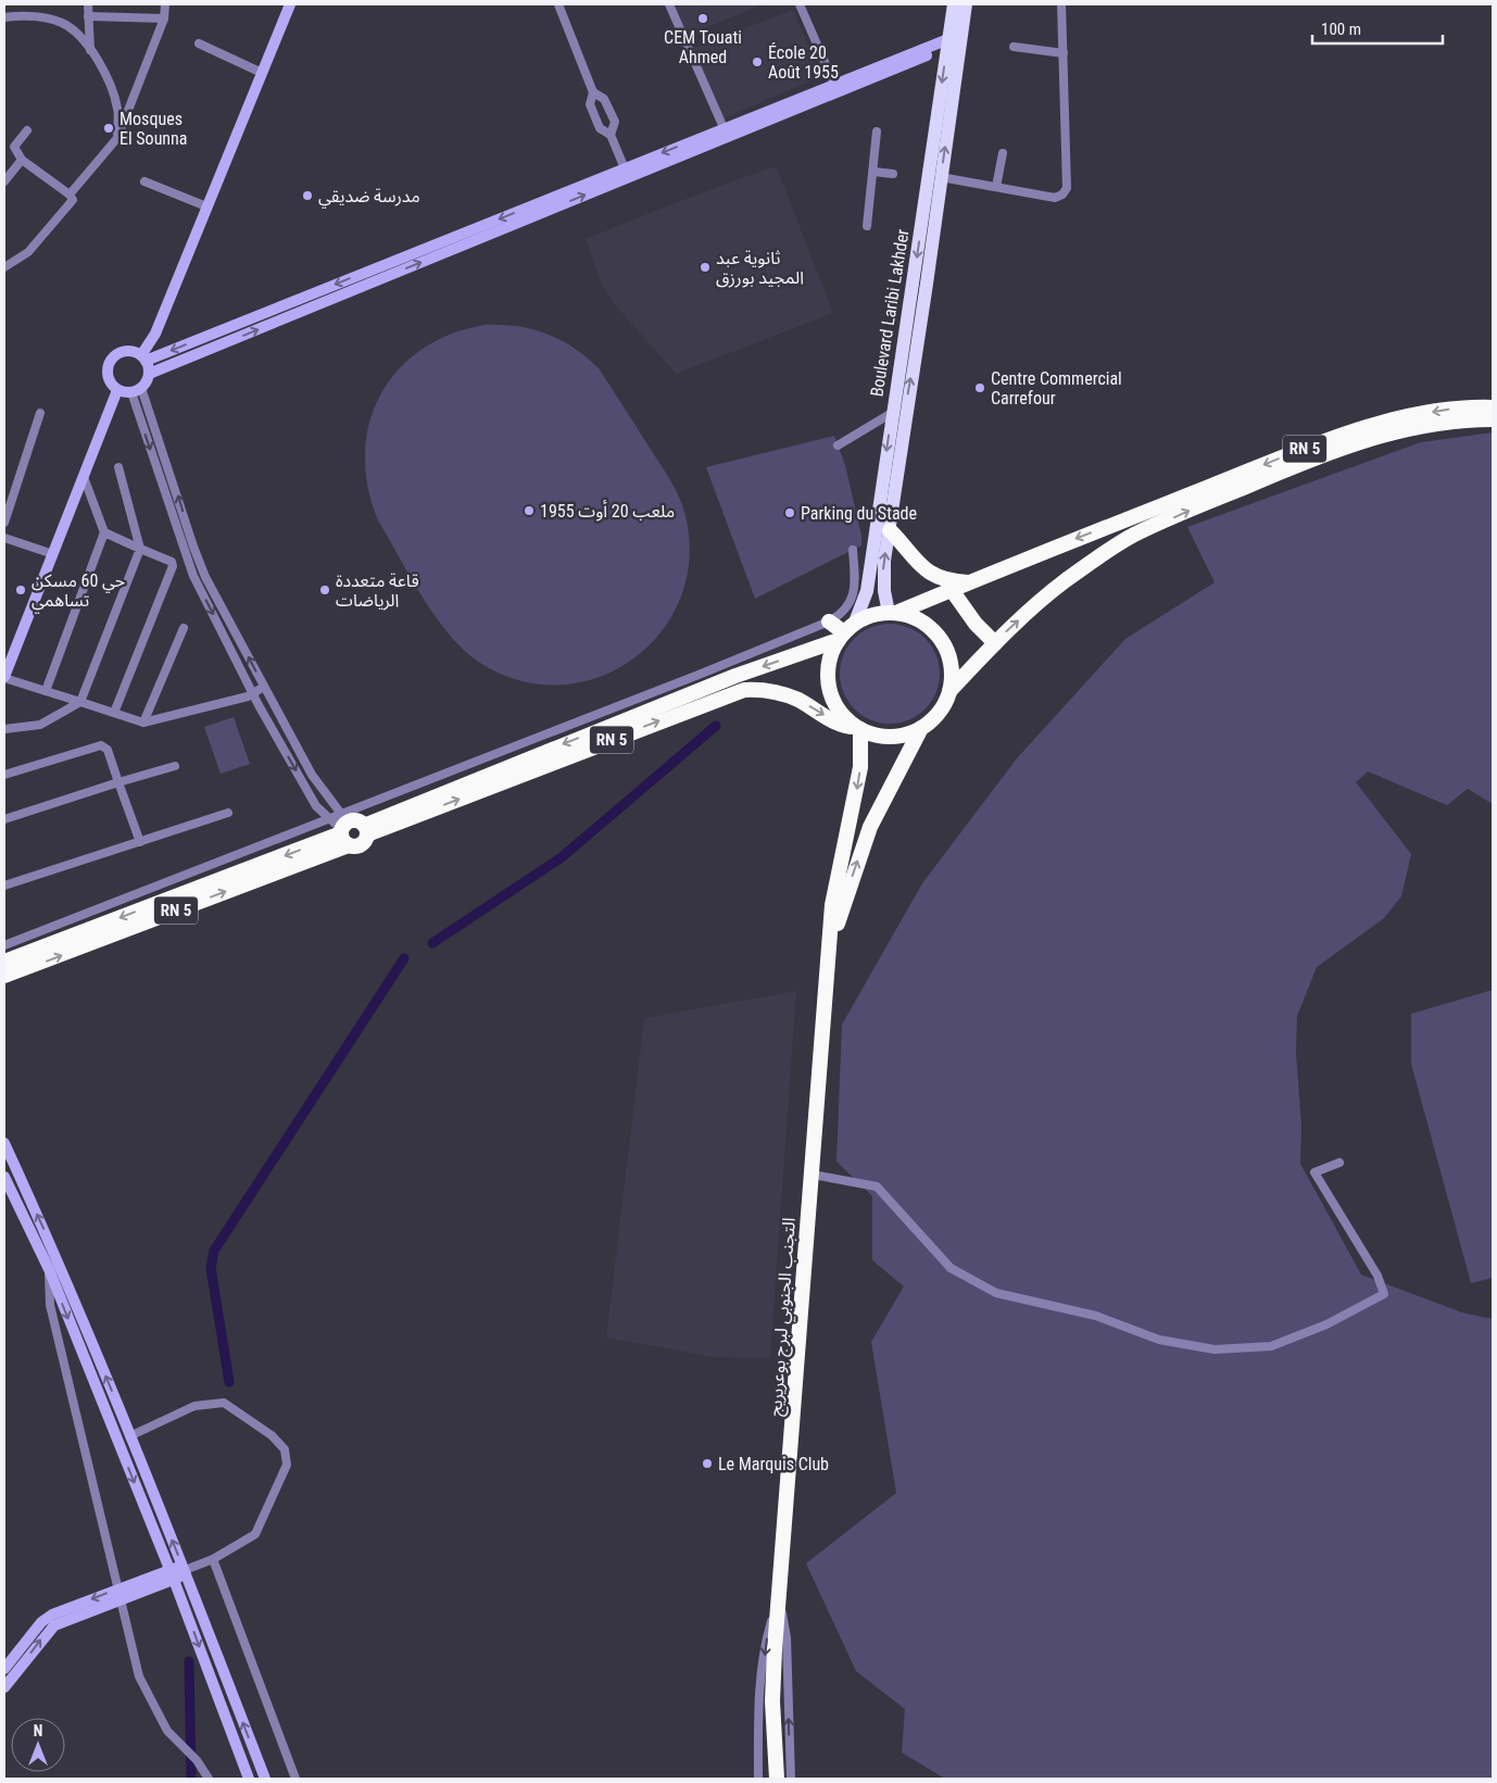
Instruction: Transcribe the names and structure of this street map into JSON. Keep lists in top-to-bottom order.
{
  "streets": {
    "highway": ["RN 5", "التجنب الجنوبي لبرج بوعريريج"],
    "main road": ["Boulevard Laribi Lakhder"]
  },
  "crossings": [
    ["Boulevard Laribi Lakhder", "RN 5"],
    ["Boulevard Laribi Lakhder", "التجنب الجنوبي لبرج بوعريريج"],
    ["RN 5", "التجنب الجنوبي لبرج بوعريريج"]
  ],
  "places": [
    "CEM Touati Ahmed",
    "École 20 Août 1955",
    "Mosques El Sounna",
    "مدرسة ضديقي",
    "ثانوية عبد المجيد بورزق",
    "Centre Commercial Carrefour",
    "ملعب 20 أوت 1955",
    "Parking du Stade",
    "حي 60 مسكن تساهمي",
    "قاعة متعددة الرياضات",
    "Le Marquis Club"
  ],
  "scale_bar": "100 m",
  "north": "top"
}
